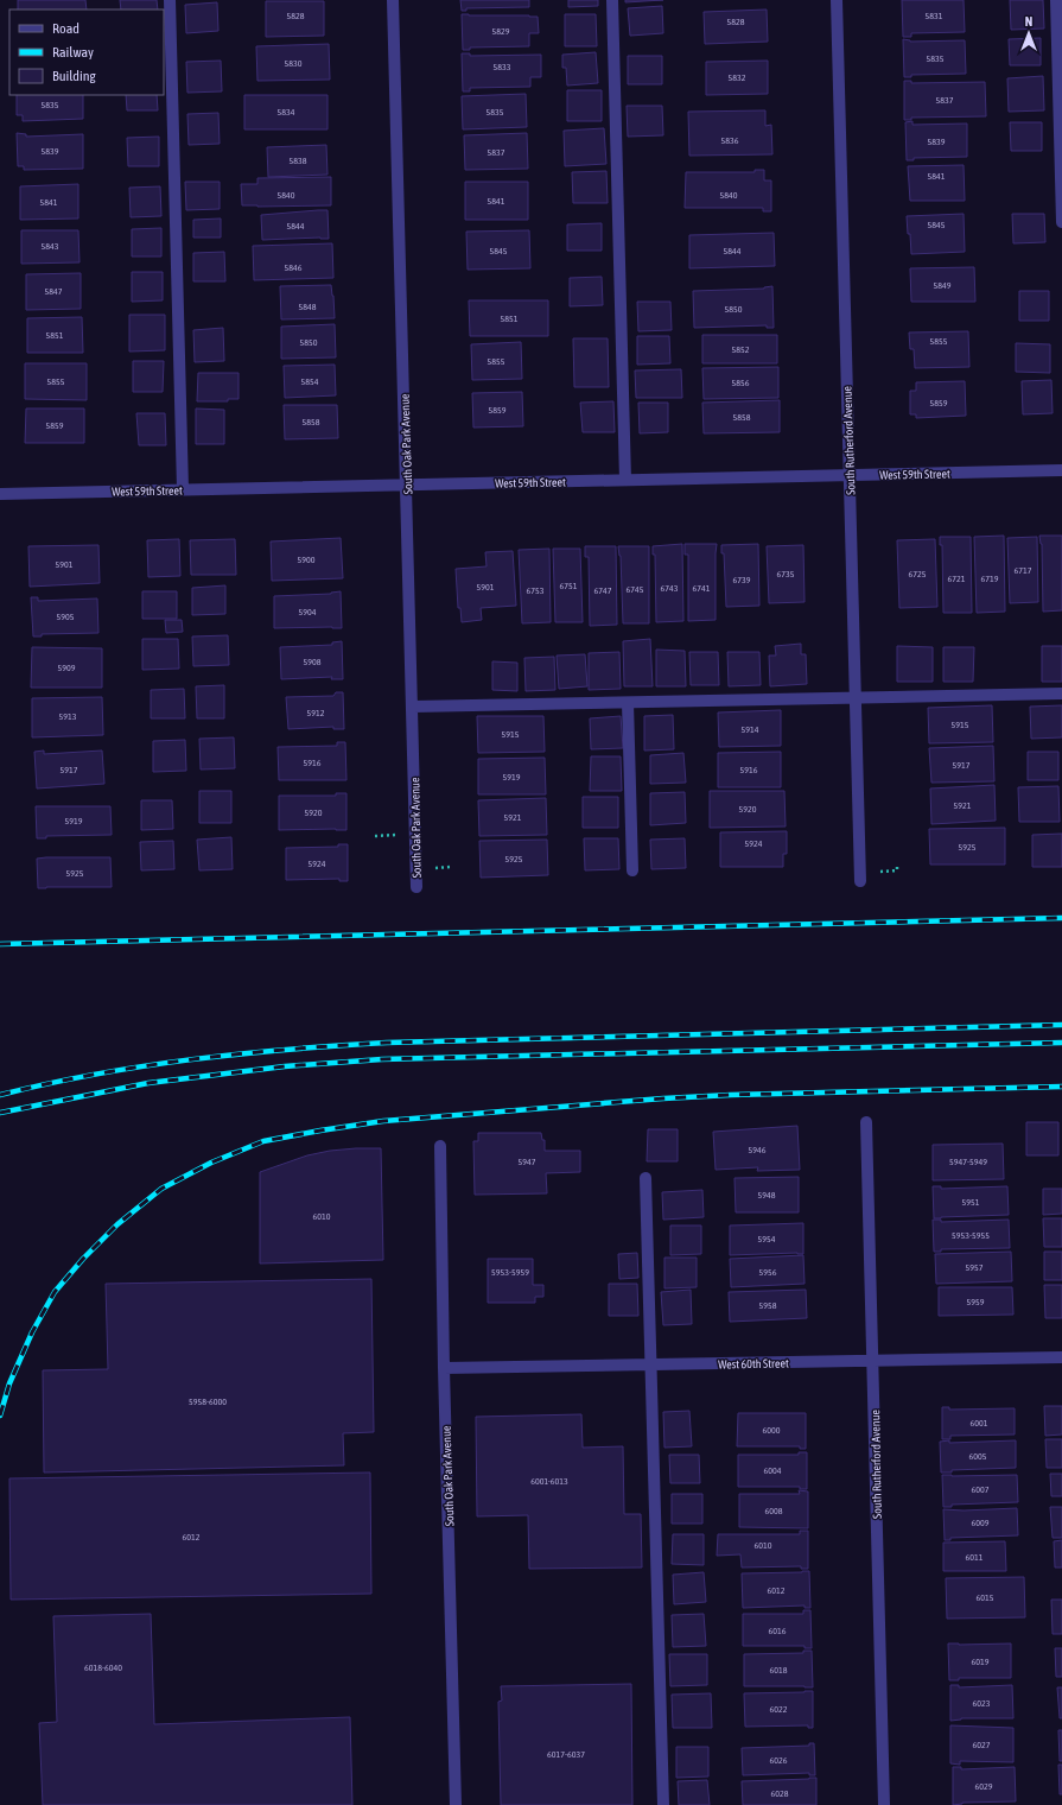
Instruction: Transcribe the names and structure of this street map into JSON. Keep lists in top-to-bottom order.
{
  "streets": {
    "street": [
      "South Rutherford Avenue",
      "South Oak Park Avenue",
      "West 59th Street",
      "West 60th Street"
    ]
  },
  "crossings": [
    ["South Rutherford Avenue", "West 59th Street"],
    ["South Rutherford Avenue", "West 60th Street"],
    ["South Oak Park Avenue", "West 59th Street"],
    ["South Oak Park Avenue", "West 60th Street"]
  ],
  "house_numbers": [
    "5828",
    "5831",
    "5828",
    "5829",
    "5835",
    "5830",
    "5833",
    "5832",
    "5837",
    "5835",
    "5834",
    "5835",
    "5836",
    "5839",
    "5839",
    "5837",
    "5838",
    "5841",
    "5840",
    "5840",
    "5841",
    "5841",
    "5845",
    "5844",
    "5843",
    "5845",
    "5844",
    "5846",
    "5849",
    "5847",
    "5848",
    "5850",
    "5851",
    "5851",
    "5855",
    "5850",
    "5852",
    "5855",
    "5855",
    "5854",
    "5856",
    "5859",
    "5859",
    "5858",
    "5858",
    "5859",
    "5900",
    "5901",
    "6717",
    "6735",
    "6725",
    "6721",
    "6719",
    "6739",
    "6751",
    "5901",
    "6743",
    "6741",
    "6745",
    "6753",
    "6747",
    "5904",
    "5905",
    "5908",
    "5909",
    "5912",
    "5913",
    "5915",
    "5914",
    "5915",
    "5916",
    "5917",
    "5917",
    "5916",
    "5919",
    "5921",
    "5920",
    "5920",
    "5921",
    "5919",
    "5924",
    "5925",
    "5925",
    "5924",
    "5925",
    "5946",
    "5947",
    "5947-5949",
    "5948",
    "5951",
    "6010",
    "5953-5955",
    "5954",
    "5957",
    "5953-5959",
    "5956",
    "5959",
    "5958",
    "5958-6000",
    "6001",
    "6000",
    "6005",
    "6004",
    "6001-6013",
    "6007",
    "6008",
    "6009",
    "6012",
    "6010",
    "6011",
    "6012",
    "6015",
    "6016",
    "6019",
    "6018-6040",
    "6018",
    "6023",
    "6022",
    "6027",
    "6017-6037",
    "6026",
    "6029",
    "6028"
  ],
  "legend": ["Road", "Railway", "Building"],
  "north": "top"
}
